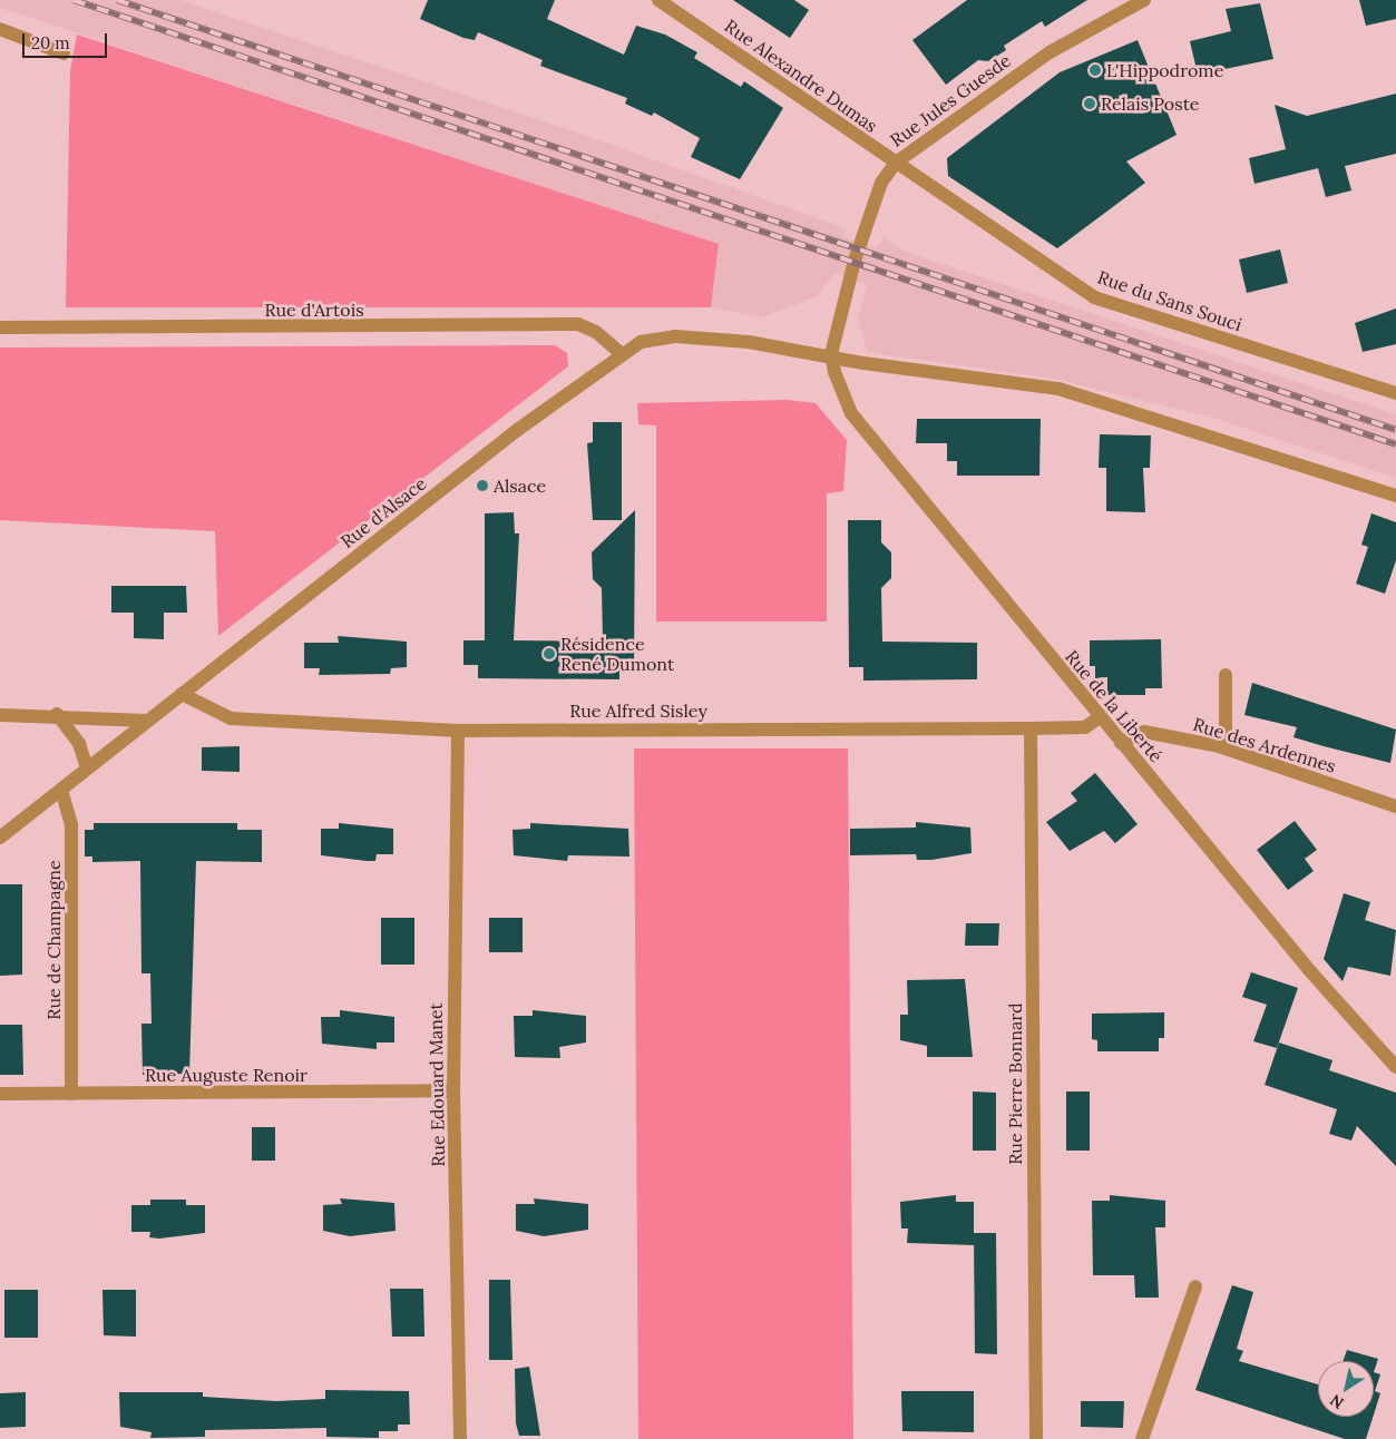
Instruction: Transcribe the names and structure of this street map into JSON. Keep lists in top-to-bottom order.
{
  "streets": {
    "street": [
      "Rue Alexandre Dumas",
      "Rue Jules Guesde",
      "Rue du Sans Souci",
      "Rue d'Artois",
      "Rue d'Alsace",
      "Rue de la Liberté",
      "Rue Alfred Sisley",
      "Rue des Ardennes",
      "Rue de Champagne",
      "Rue Auguste Renoir",
      "Rue Pierre Bonnard",
      "Rue Edouard Manet"
    ]
  },
  "crossings": [
    ["Rue Alexandre Dumas", "Rue Jules Guesde"],
    ["Rue Alexandre Dumas", "Rue du Sans Souci"],
    ["Rue Jules Guesde", "Rue du Sans Souci"],
    ["Rue Jules Guesde", "Rue d'Alsace"],
    ["Rue Jules Guesde", "Rue de la Liberté"],
    ["Rue d'Artois", "Rue d'Alsace"],
    ["Rue d'Alsace", "Rue de la Liberté"],
    ["Rue d'Alsace", "Rue Alfred Sisley"],
    ["Rue d'Alsace", "Rue de Champagne"],
    ["Rue de la Liberté", "Rue Alfred Sisley"],
    ["Rue de la Liberté", "Rue des Ardennes"],
    ["Rue Alfred Sisley", "Rue Pierre Bonnard"],
    ["Rue Alfred Sisley", "Rue Edouard Manet"],
    ["Rue de Champagne", "Rue Auguste Renoir"],
    ["Rue Auguste Renoir", "Rue Edouard Manet"]
  ],
  "places": [
    "L'Hippodrome",
    "Relais Poste",
    "Alsace",
    "Résidence René Dumont"
  ],
  "scale_bar": "20 m",
  "north": "bottom left"
}
